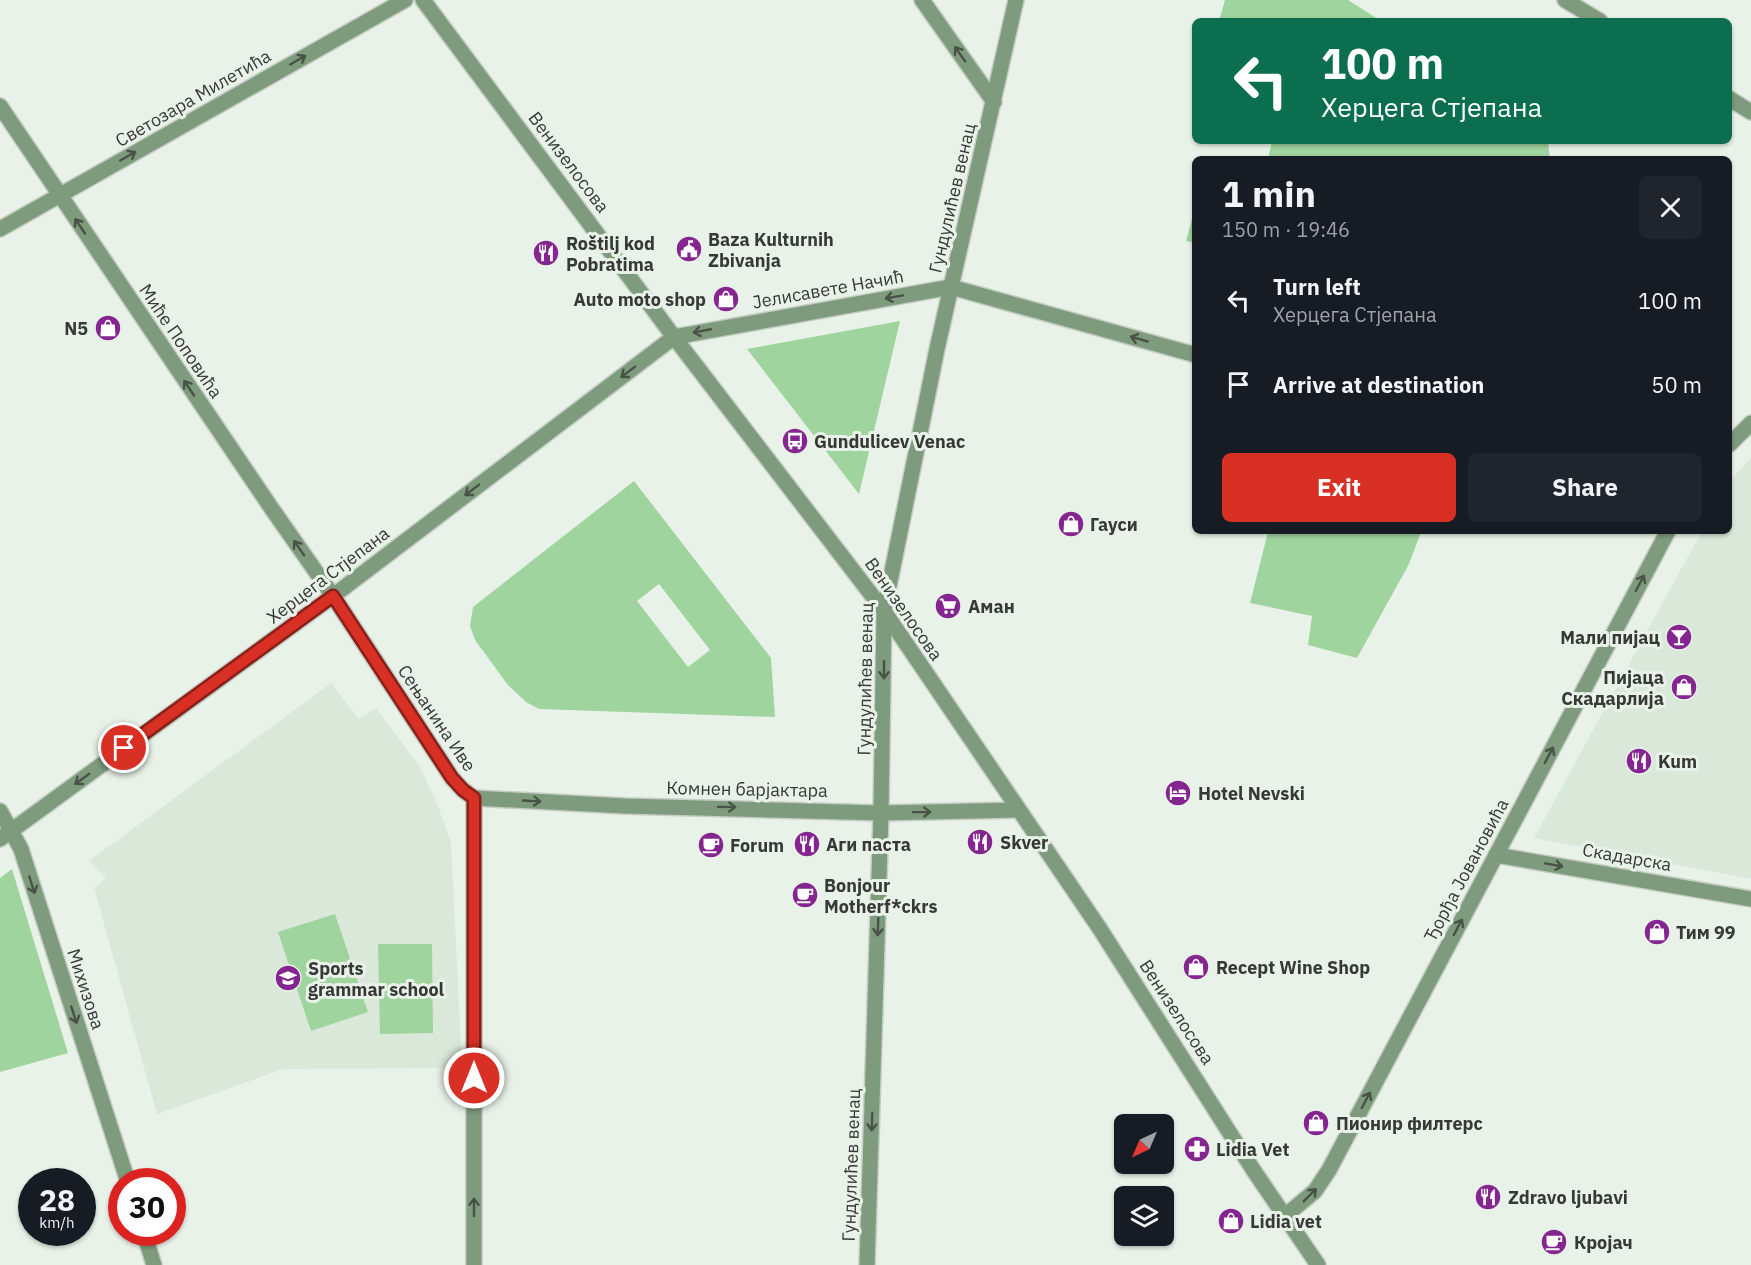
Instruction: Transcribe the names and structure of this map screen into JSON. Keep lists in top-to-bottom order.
{
  "streets": {
    "street": [
      "Светозара Милетића",
      "Венизелосова",
      "Гундулићев венац",
      "Јелисавете Начић",
      "Миће Поповића",
      "Херцега Стјепана",
      "Сењанина Иве",
      "Комнен барјактара",
      "Скадарска",
      "Ђорђа Јовановића",
      "Михизова"
    ]
  },
  "crossings": [
    ["Светозара Милетића", "Миће Поповића"],
    ["Венизелосова", "Гундулићев венац"],
    ["Венизелосова", "Јелисавете Начић"],
    ["Венизелосова", "Херцега Стјепана"],
    ["Венизелосова", "Комнен барјактара"],
    ["Венизелосова", "Ђорђа Јовановића"],
    ["Гундулићев венац", "Јелисавете Начић"],
    ["Гундулићев венац", "Комнен барјактара"],
    ["Јелисавете Начић", "Херцега Стјепана"],
    ["Миће Поповића", "Херцега Стјепана"],
    ["Миће Поповића", "Сењанина Иве"],
    ["Херцега Стјепана", "Сењанина Иве"],
    ["Херцега Стјепана", "Михизова"],
    ["Сењанина Иве", "Комнен барјактара"],
    ["Скадарска", "Ђорђа Јовановића"]
  ],
  "one_way": [
    "Светозара Милетића",
    "Гундулићев венац",
    "Јелисавете Начић",
    "Миће Поповића",
    "Херцега Стјепана",
    "Сењанина Иве",
    "Комнен барјактара",
    "Скадарска",
    "Ђорђа Јовановића",
    "Михизова"
  ],
  "places": {
    "public building": ["Baza Kulturnih Zbivanja"],
    "restaurant": [
      "Roštilj kod Pobratima",
      "Kum",
      "Skver",
      "Аги паста",
      "Zdravo ljubavi"
    ],
    "shop": [
      "Auto moto shop",
      "N5",
      "Гауси",
      "Пијаца Скадарлија",
      "Тим 99",
      "Recept Wine Shop",
      "Пионир филтерс",
      "Lidia vet"
    ],
    "bus stop": ["Gundulicev Venac"],
    "supermarket": ["Аман"],
    "bar": ["Мали пијац"],
    "hotel": ["Hotel Nevski"],
    "cafe": ["Forum", "Bonjour Motherf*ckrs", "Кројач"],
    "school or university": ["Sports grammar school"],
    "pharmacy": ["Lidia Vet"]
  },
  "north": "bottom left",
  "page": {
    "turn": ["100 m", "Херцега Стјепана"],
    "heading": ["1 min", "150 m · 19:46"],
    "list": [
      {
        "name": "Turn left",
        "note": "Херцега Стјепана",
        "value": "100 m"
      },
      {
        "name": "Arrive at destination",
        "value": "50 m"
      }
    ],
    "buttons": ["Exit", "Share"],
    "speed": "28 km/h",
    "limit": "30"
  }
}
